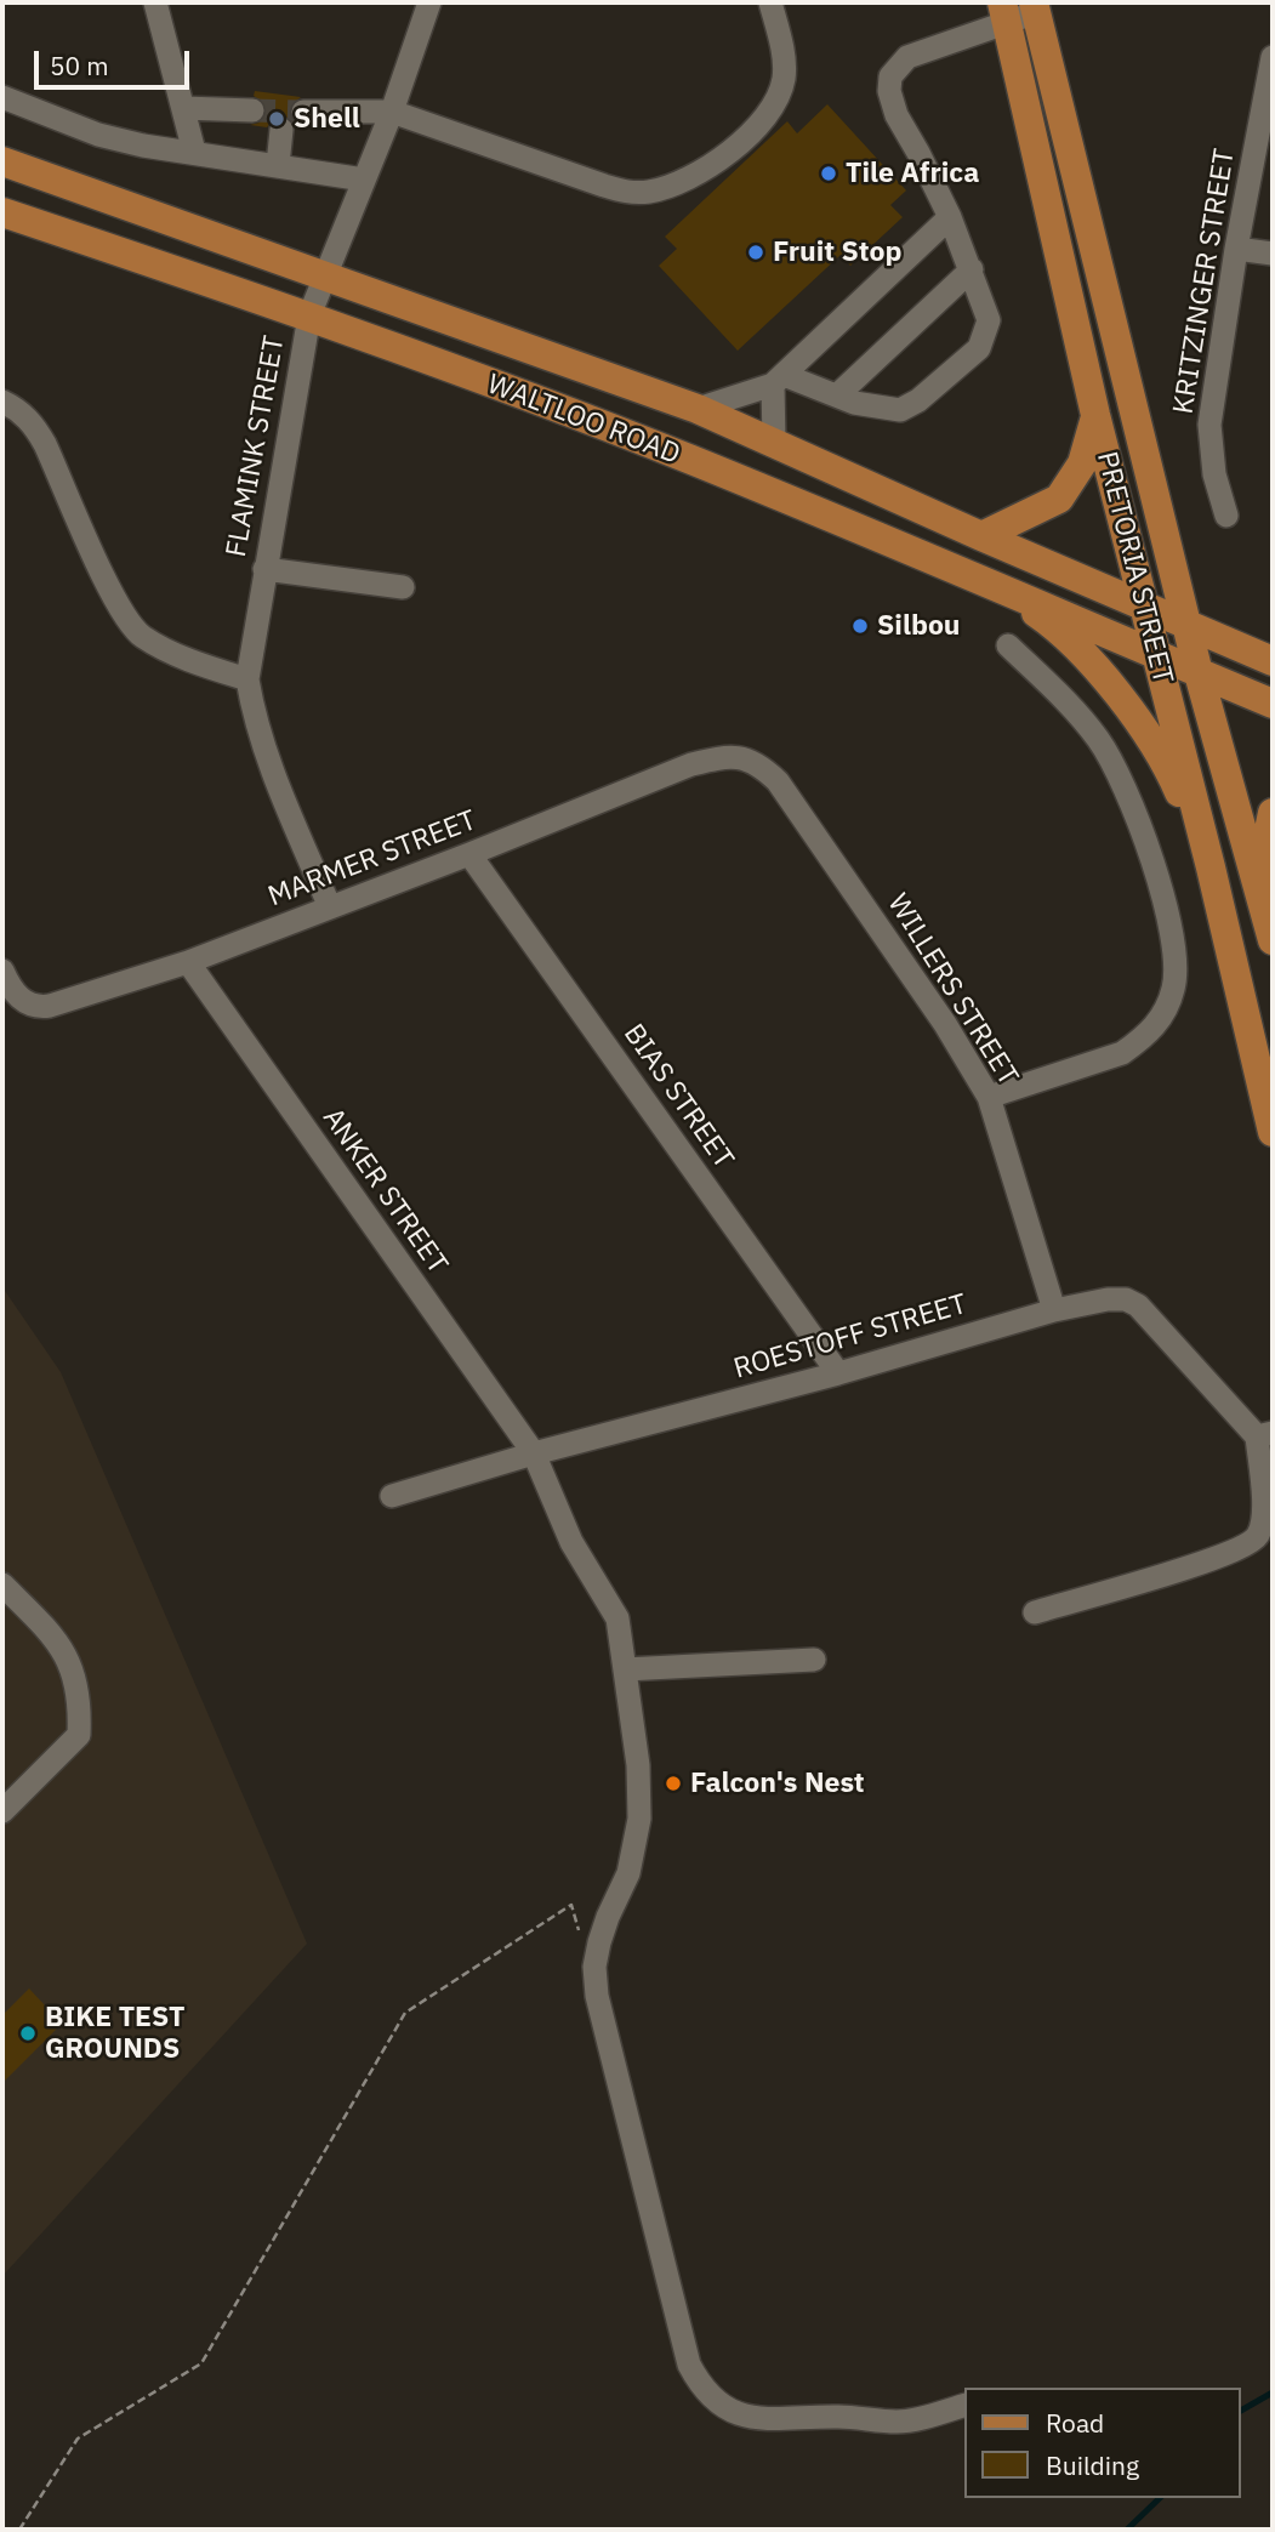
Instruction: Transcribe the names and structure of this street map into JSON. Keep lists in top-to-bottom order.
{
  "streets": {
    "main road": ["WALTLOO ROAD", "PRETORIA STREET"],
    "street": [
      "KRITZINGER STREET",
      "FLAMINK STREET",
      "MARMER STREET",
      "WILLERS STREET",
      "BIAS STREET",
      "ANKER STREET",
      "ROESTOFF STREET"
    ]
  },
  "crossings": [
    ["WALTLOO ROAD", "FLAMINK STREET"],
    ["WALTLOO ROAD", "PRETORIA STREET"],
    ["FLAMINK STREET", "MARMER STREET"],
    ["MARMER STREET", "WILLERS STREET"],
    ["MARMER STREET", "BIAS STREET"],
    ["MARMER STREET", "ANKER STREET"],
    ["WILLERS STREET", "ROESTOFF STREET"],
    ["BIAS STREET", "ROESTOFF STREET"],
    ["ANKER STREET", "ROESTOFF STREET"]
  ],
  "places": [
    "Shell",
    "Tile Africa",
    "Fruit Stop",
    "Silbou",
    "Falcon's Nest",
    "BIKE TEST GROUNDS"
  ],
  "legend": ["Road", "Building"],
  "scale_bar": "50 m"
}
